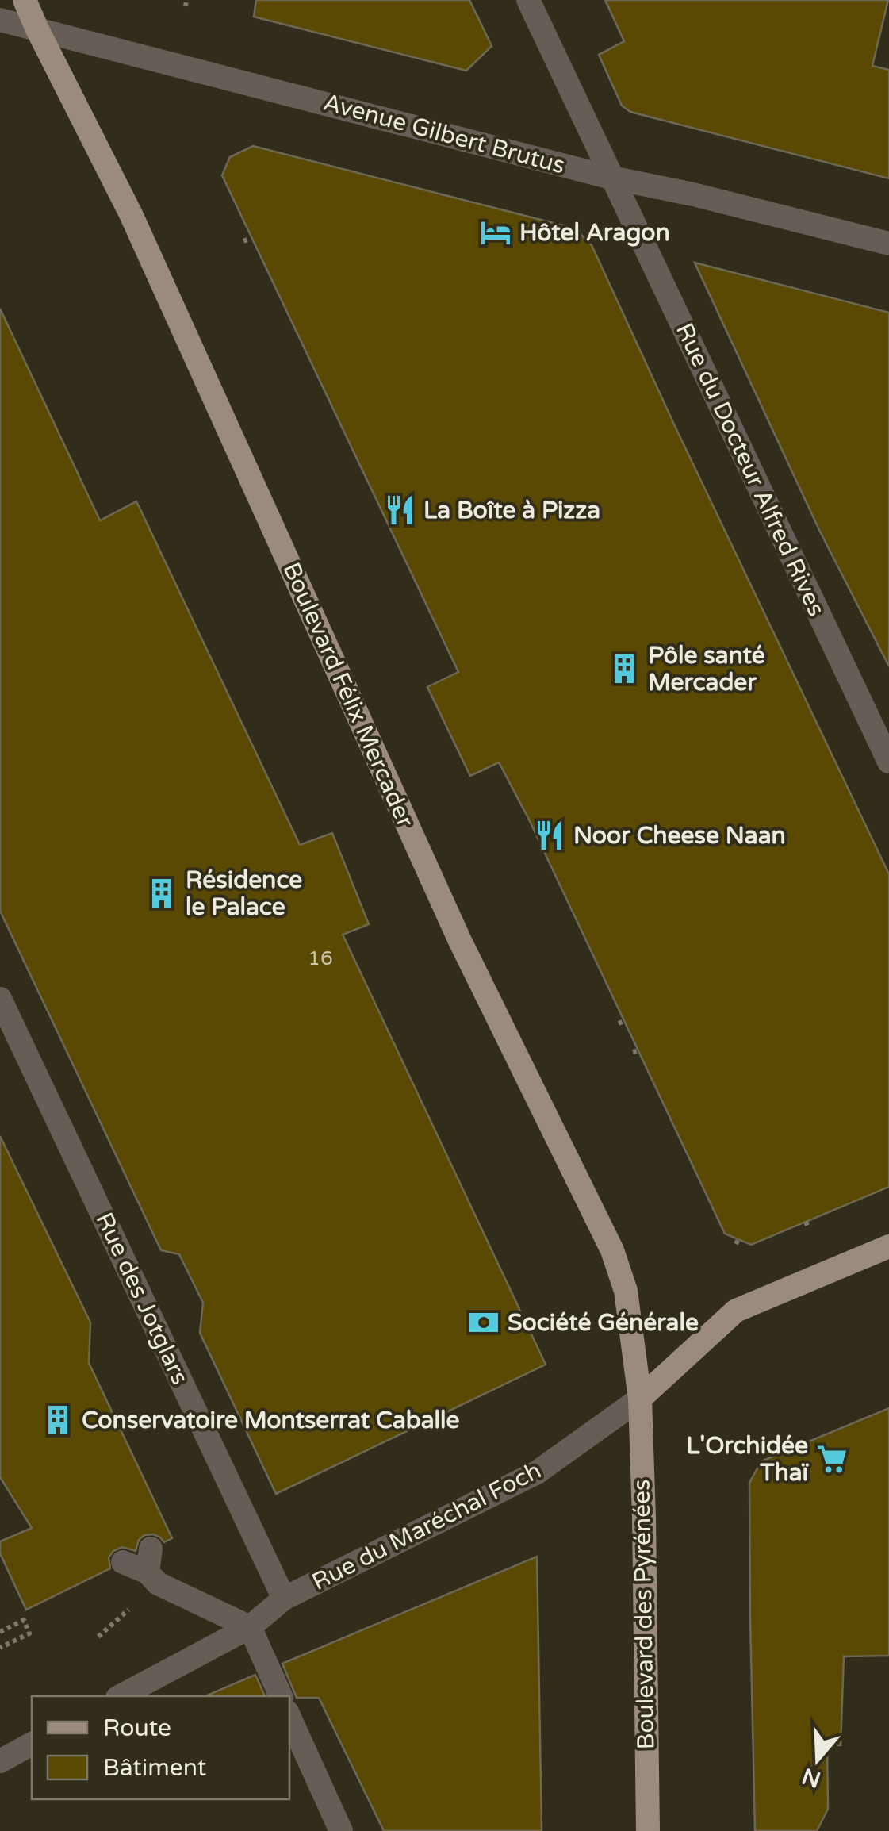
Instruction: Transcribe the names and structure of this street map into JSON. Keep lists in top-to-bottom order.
{
  "streets": {
    "main road": ["Boulevard Félix Mercader", "Rue du Maréchal Foch", "Boulevard des Pyrénées"],
    "street": ["Avenue Gilbert Brutus", "Rue du Docteur Alfred Rives", "Rue des Jotglars"]
  },
  "crossings": [
    ["Avenue Gilbert Brutus", "Rue du Docteur Alfred Rives"],
    ["Avenue Gilbert Brutus", "Boulevard Félix Mercader"],
    ["Boulevard Félix Mercader", "Rue du Maréchal Foch"],
    ["Boulevard Félix Mercader", "Boulevard des Pyrénées"],
    ["Rue des Jotglars", "Rue du Maréchal Foch"],
    ["Rue du Maréchal Foch", "Boulevard des Pyrénées"]
  ],
  "places": {
    "hotel": ["Hôtel Aragon"],
    "restaurant": ["La Boîte à Pizza", "Noor Cheese Naan"],
    "building": ["Pôle santé Mercader", "Résidence le Palace", "Conservatoire Montserrat Caballe"],
    "bank": ["Société Générale"],
    "supermarket": ["L'Orchidée Thaï"]
  },
  "house_numbers": ["16"],
  "legend": ["Route", "Bâtiment"],
  "north": "bottom"
}
